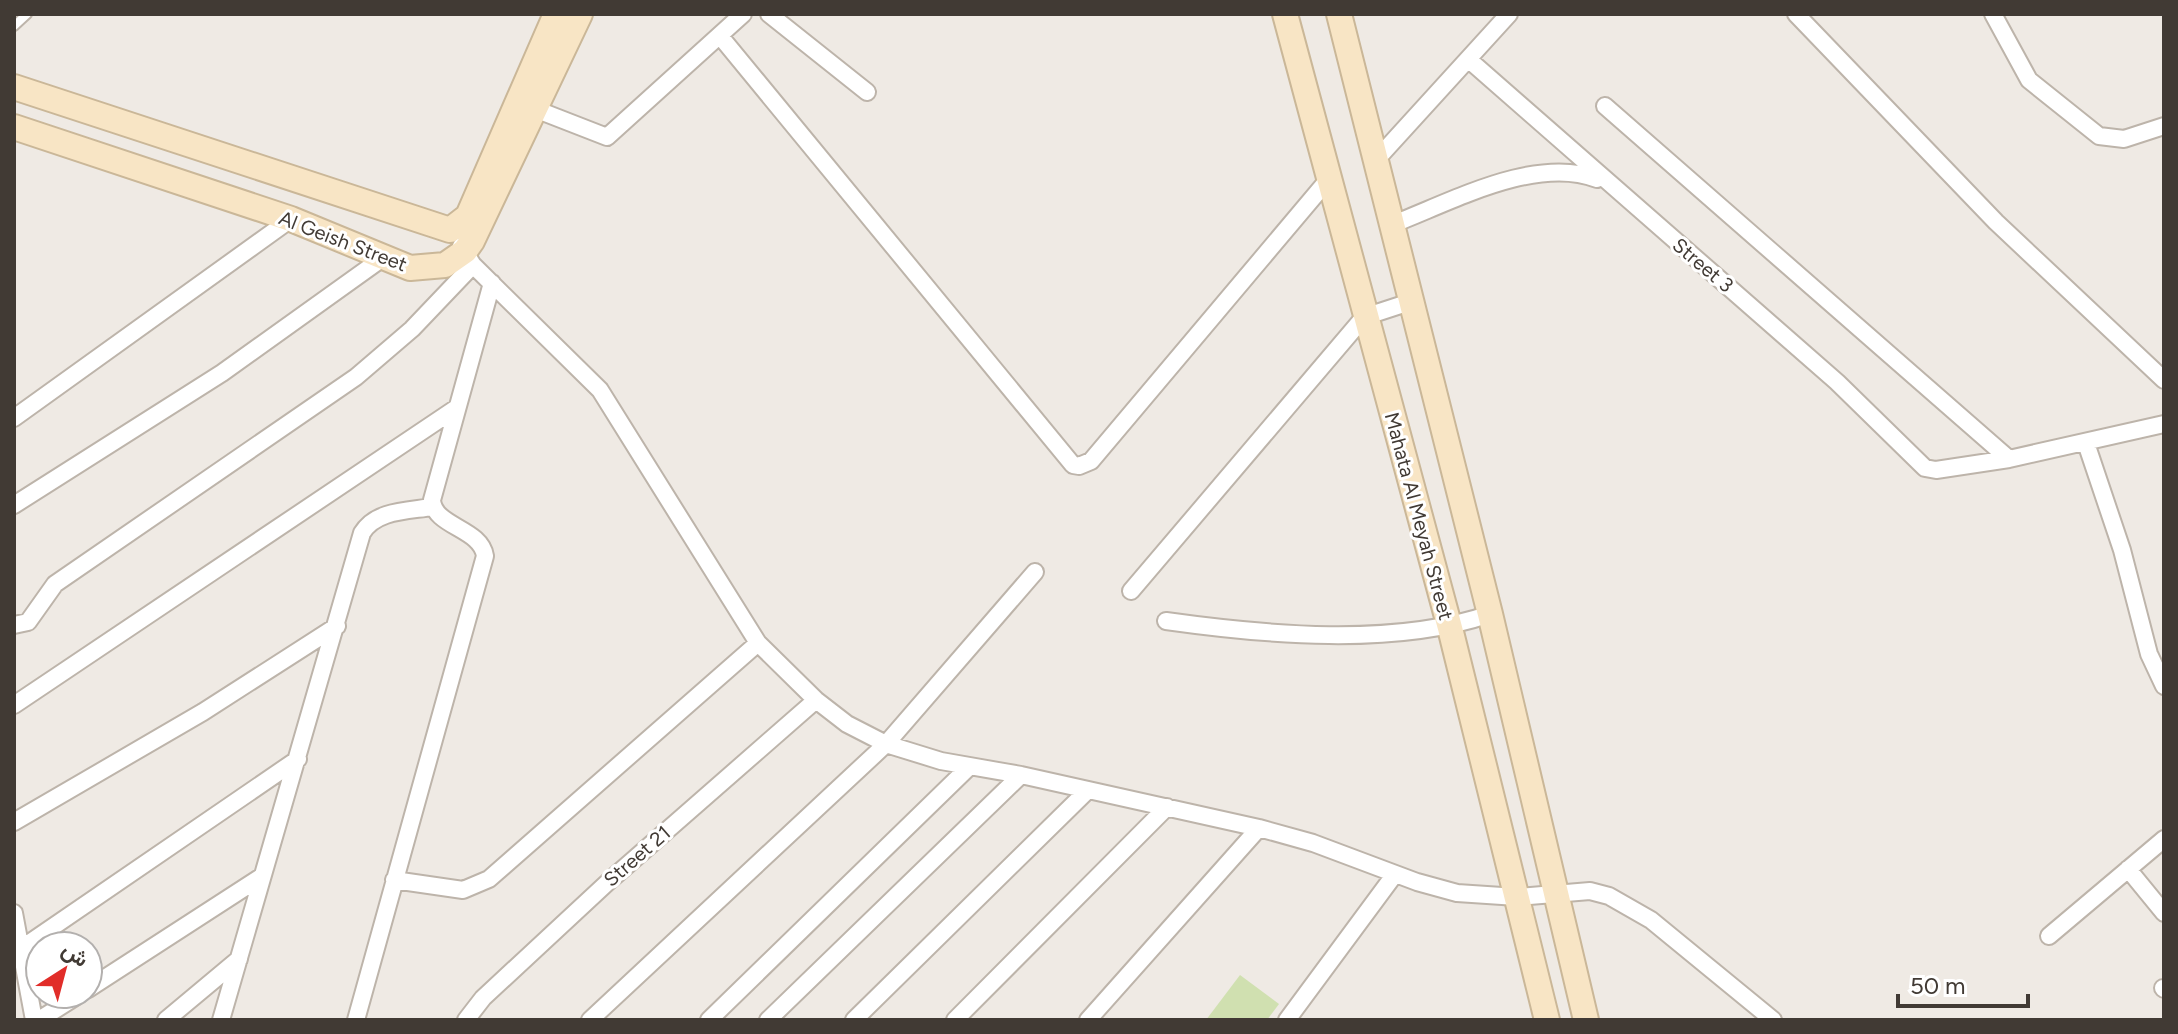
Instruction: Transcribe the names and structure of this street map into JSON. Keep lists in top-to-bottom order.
{
  "streets": {
    "street": [
      "Al Geish Street",
      "Street 3",
      "Mahata Al Meyah Street",
      "Street 21"
    ]
  },
  "scale_bar": "50 m",
  "north": "top right"
}
